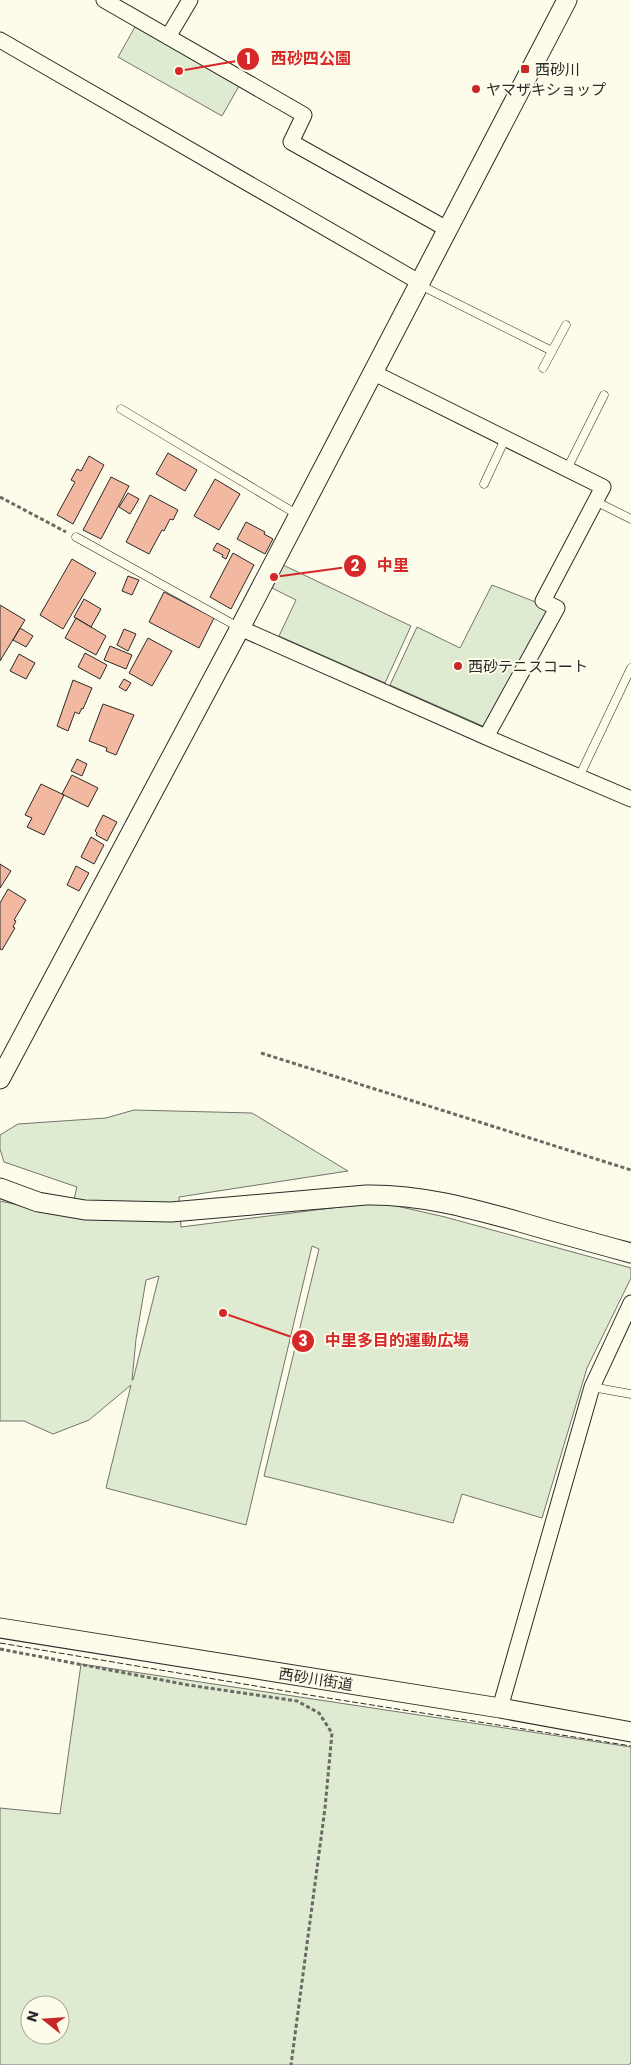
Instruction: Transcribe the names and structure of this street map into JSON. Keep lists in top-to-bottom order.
{
  "streets": {
    "street": ["西砂川街道"]
  },
  "places": {
    "transit": ["西砂川"],
    "other": [
      "西砂四公園",
      "ヤマザキショップ",
      "中里",
      "西砂テニスコート",
      "中里多目的運動広場"
    ]
  },
  "north": "left"
}
